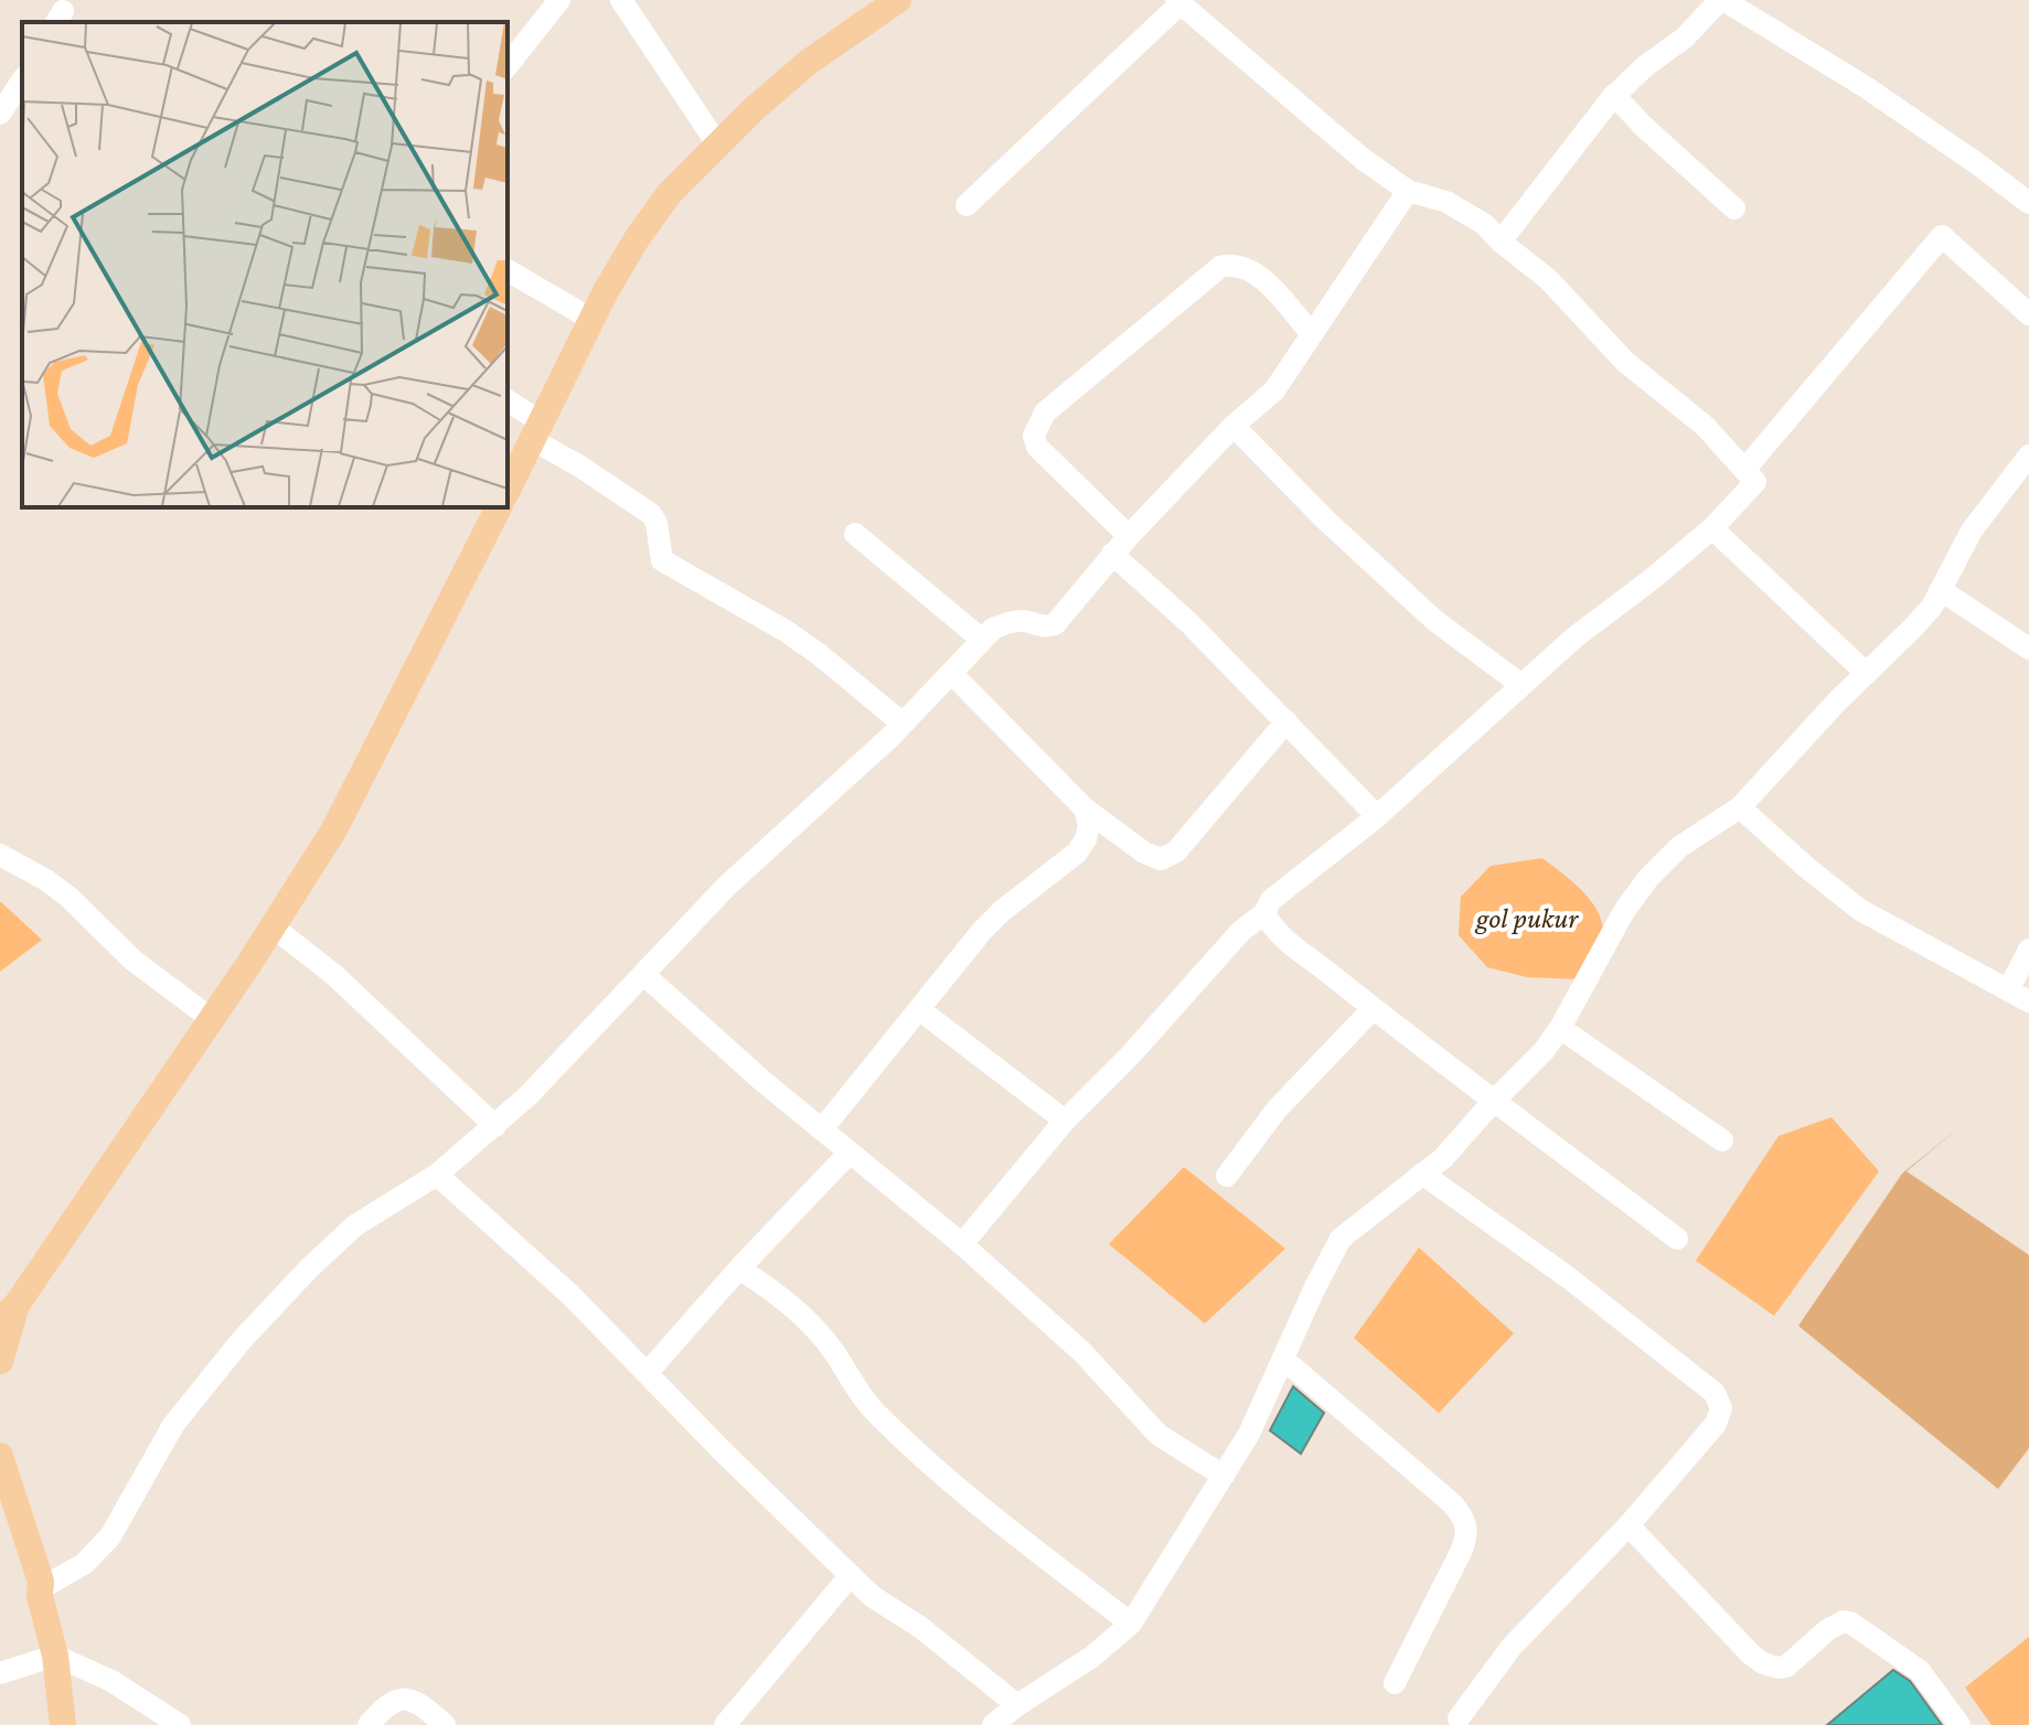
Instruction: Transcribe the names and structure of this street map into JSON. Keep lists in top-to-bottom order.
{
  "water": ["gol pukur"]
}
